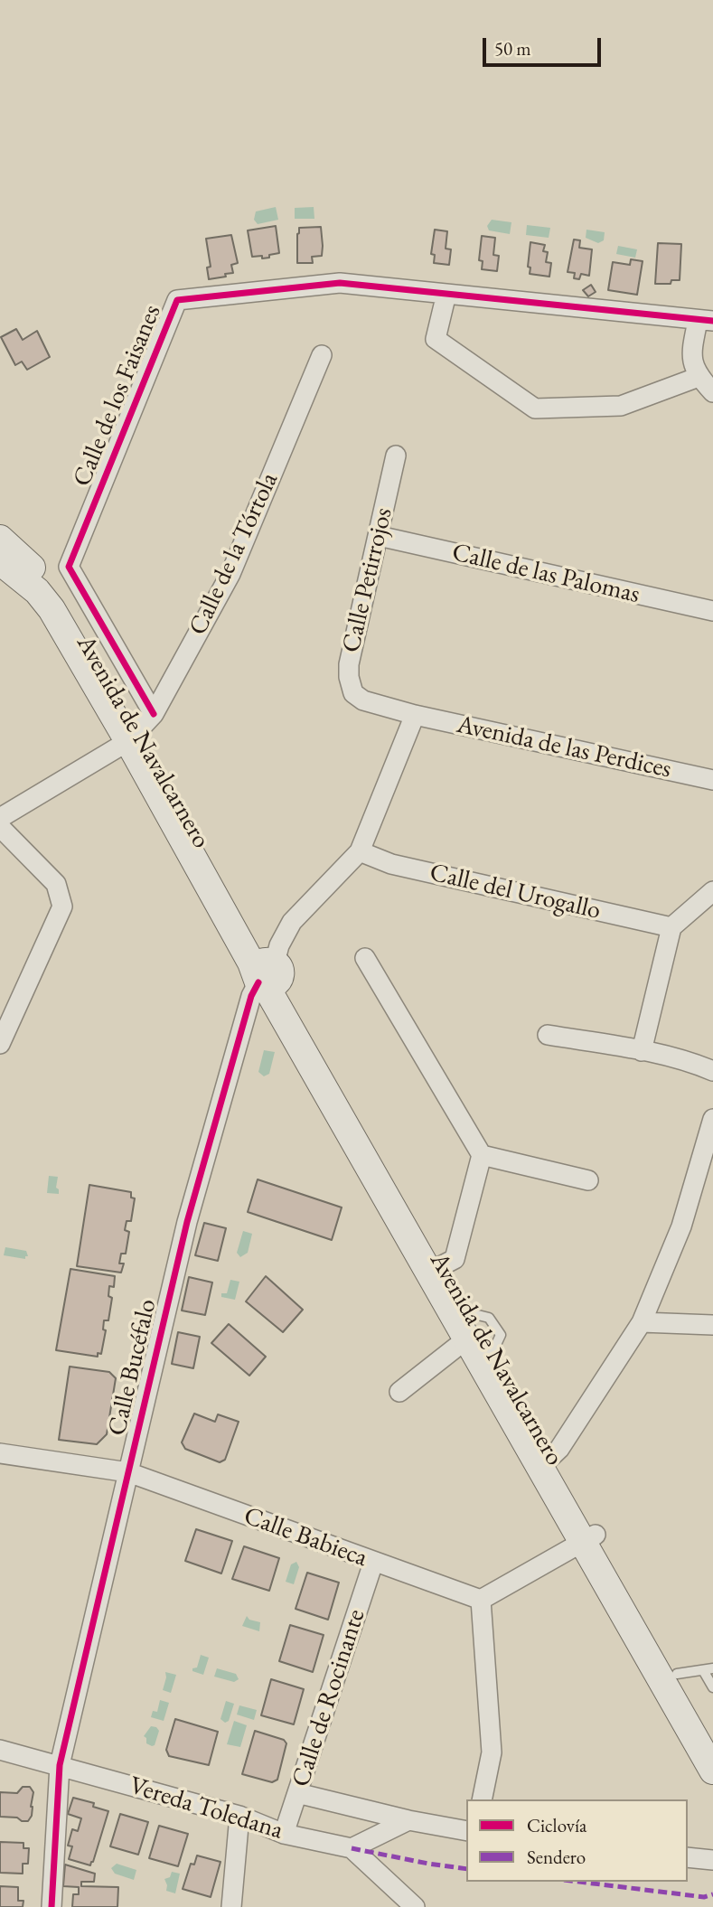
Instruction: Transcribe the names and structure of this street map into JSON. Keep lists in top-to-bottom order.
{
  "streets": {
    "street": [
      "Calle de los Faisanes",
      "Calle de la Tórtola",
      "Calle de las Palomas",
      "Calle Petirrojos",
      "Avenida de Navalcarnero",
      "Avenida de las Perdices",
      "Calle del Urogallo",
      "Calle Bucéfalo",
      "Calle Babieca",
      "Calle de Rocinante",
      "Vereda Toledana"
    ]
  },
  "crossings": [
    ["Calle de los Faisanes", "Calle de la Tórtola"],
    ["Calle de los Faisanes", "Avenida de Navalcarnero"],
    ["Calle de la Tórtola", "Avenida de Navalcarnero"],
    ["Calle de las Palomas", "Calle Petirrojos"],
    ["Calle Petirrojos", "Avenida de las Perdices"],
    ["Avenida de Navalcarnero", "Calle Bucéfalo"],
    ["Calle Bucéfalo", "Calle Babieca"],
    ["Calle Bucéfalo", "Vereda Toledana"],
    ["Calle Babieca", "Calle de Rocinante"],
    ["Calle de Rocinante", "Vereda Toledana"]
  ],
  "legend": ["Ciclovía", "Sendero"],
  "scale_bar": "50 m"
}
